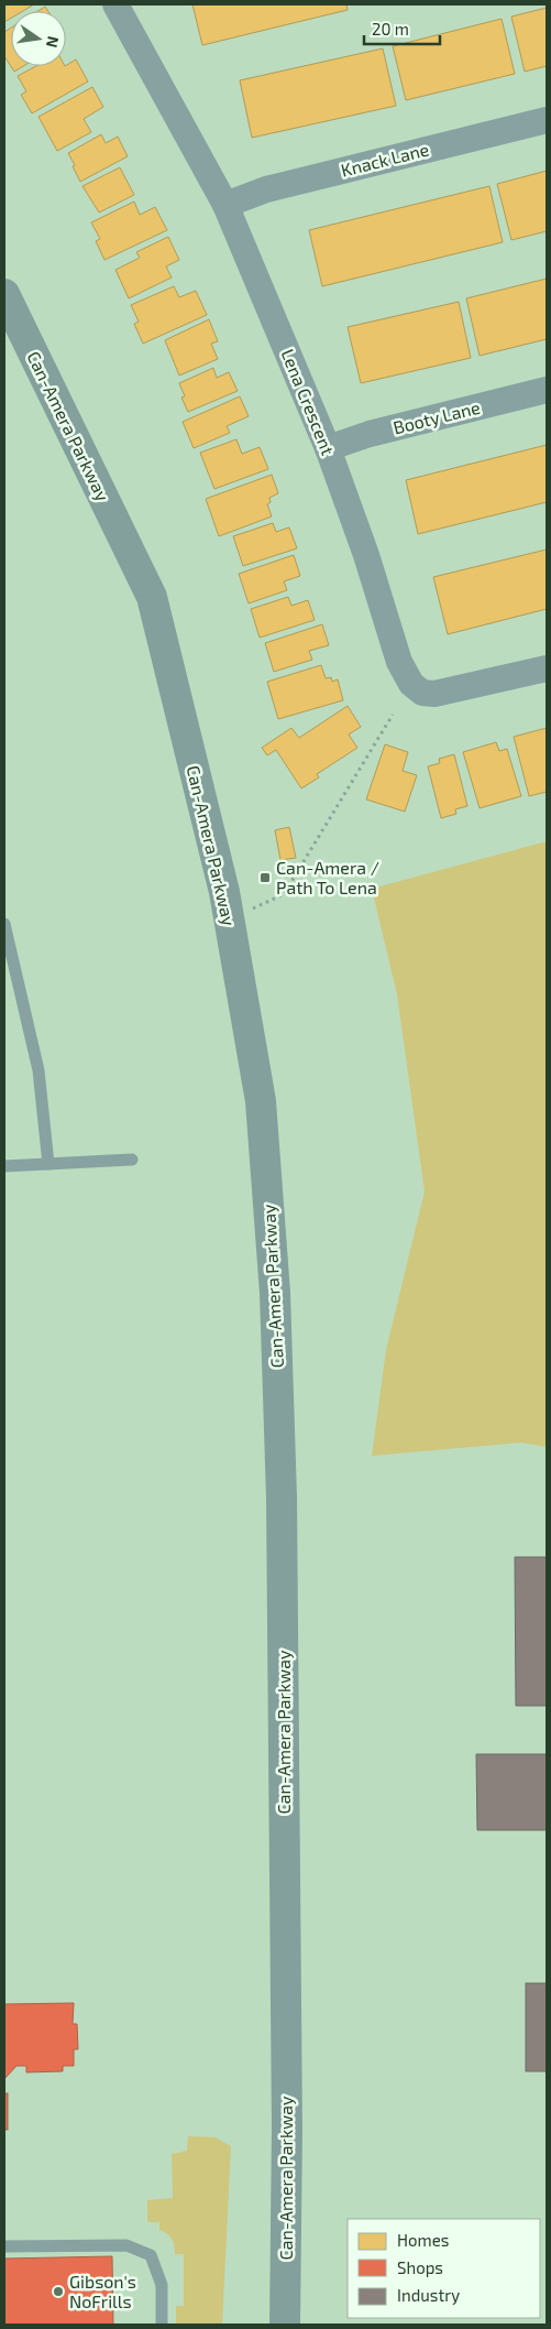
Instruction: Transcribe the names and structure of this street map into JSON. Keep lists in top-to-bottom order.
{
  "streets": {
    "main road": ["Can-Amera Parkway"],
    "street": ["Knack Lane", "Lena Crescent", "Booty Lane"]
  },
  "crossings": [
    ["Knack Lane", "Lena Crescent"],
    ["Lena Crescent", "Booty Lane"]
  ],
  "places": {
    "transit": ["Can-Amera / Path To Lena"],
    "other": ["Gibson's NoFrills"]
  },
  "legend": ["Homes", "Shops", "Industry"],
  "scale_bar": "20 m",
  "north": "right"
}
